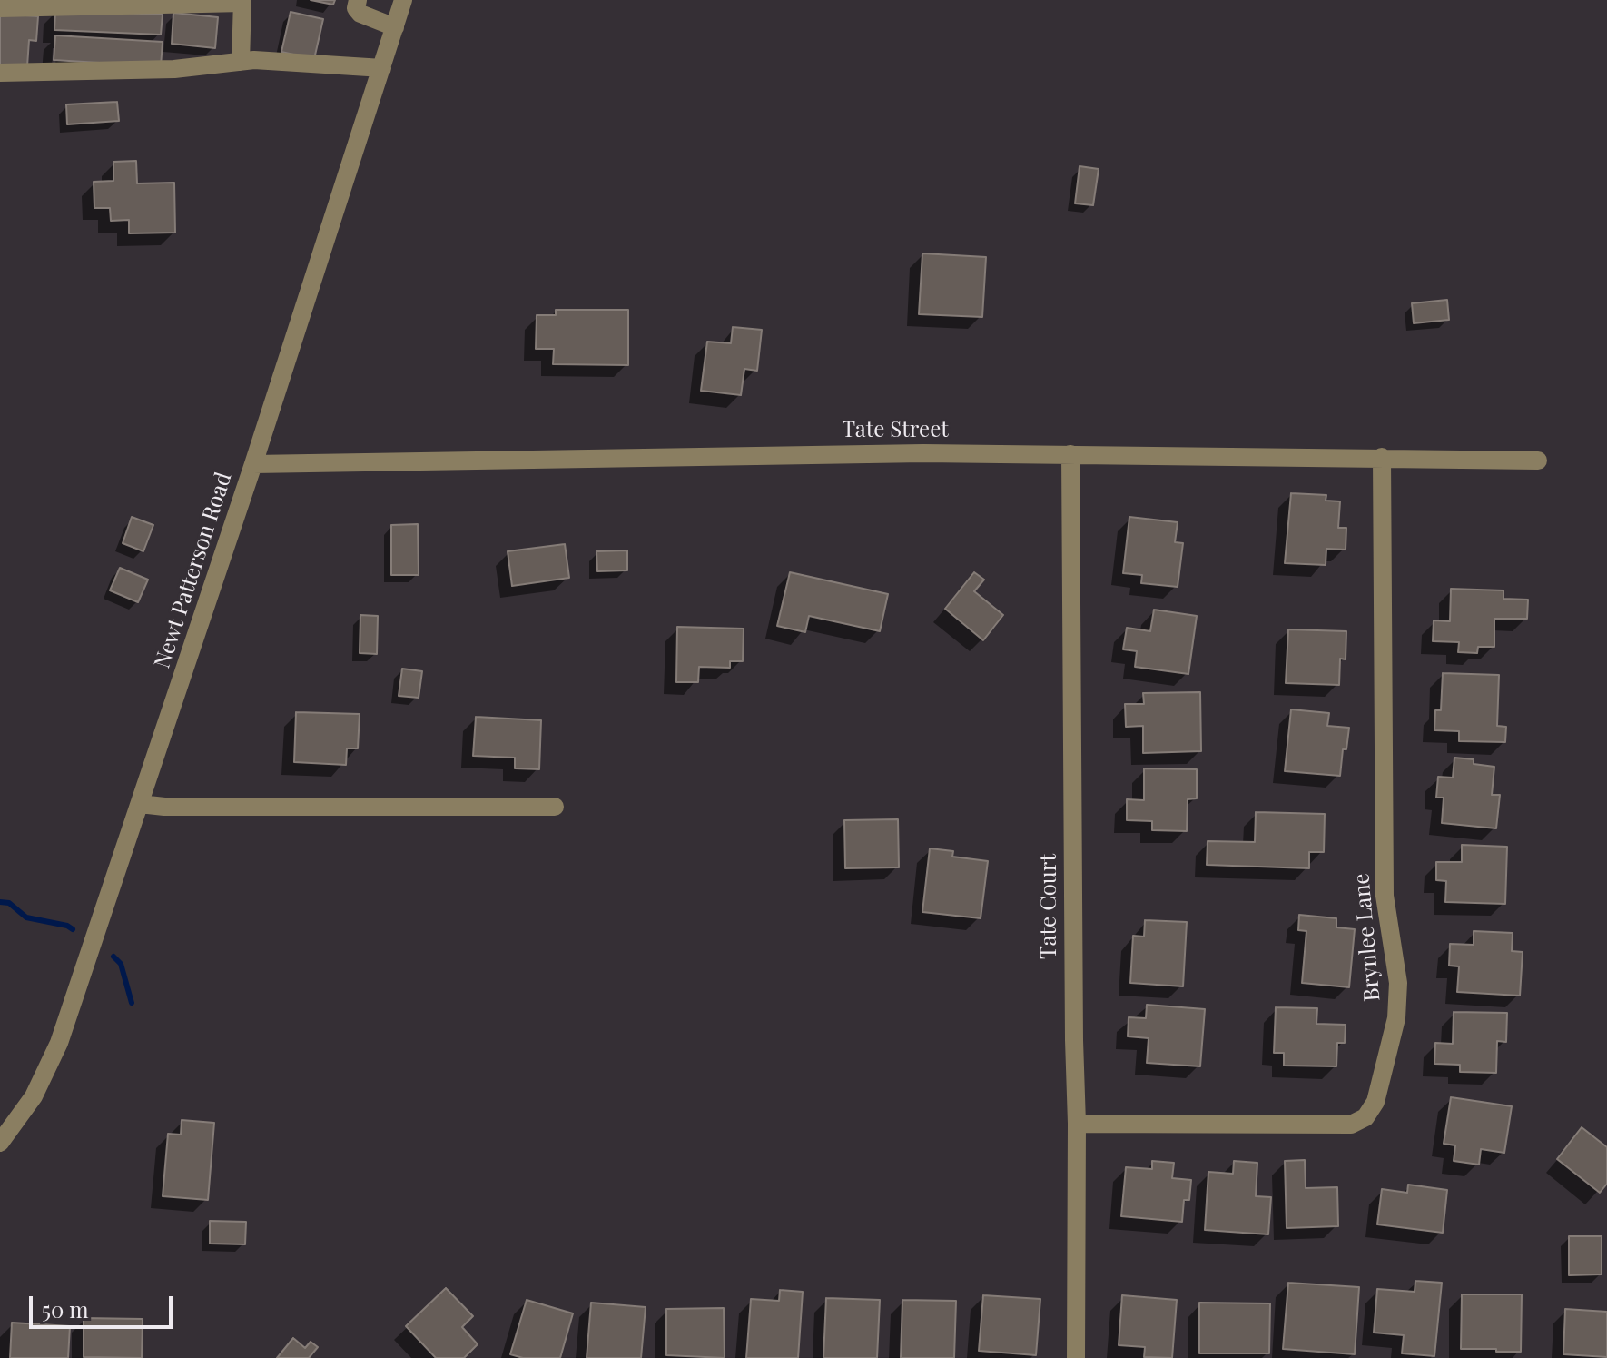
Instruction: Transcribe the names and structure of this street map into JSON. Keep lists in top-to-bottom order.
{
  "streets": {
    "street": [
      "Tate Street",
      "Newt Patterson Road",
      "Tate Court",
      "Brynlee Lane"
    ]
  },
  "crossings": [
    ["Tate Street", "Newt Patterson Road"],
    ["Tate Street", "Tate Court"],
    ["Tate Street", "Brynlee Lane"],
    ["Tate Court", "Brynlee Lane"]
  ],
  "scale_bar": "50 m"
}
